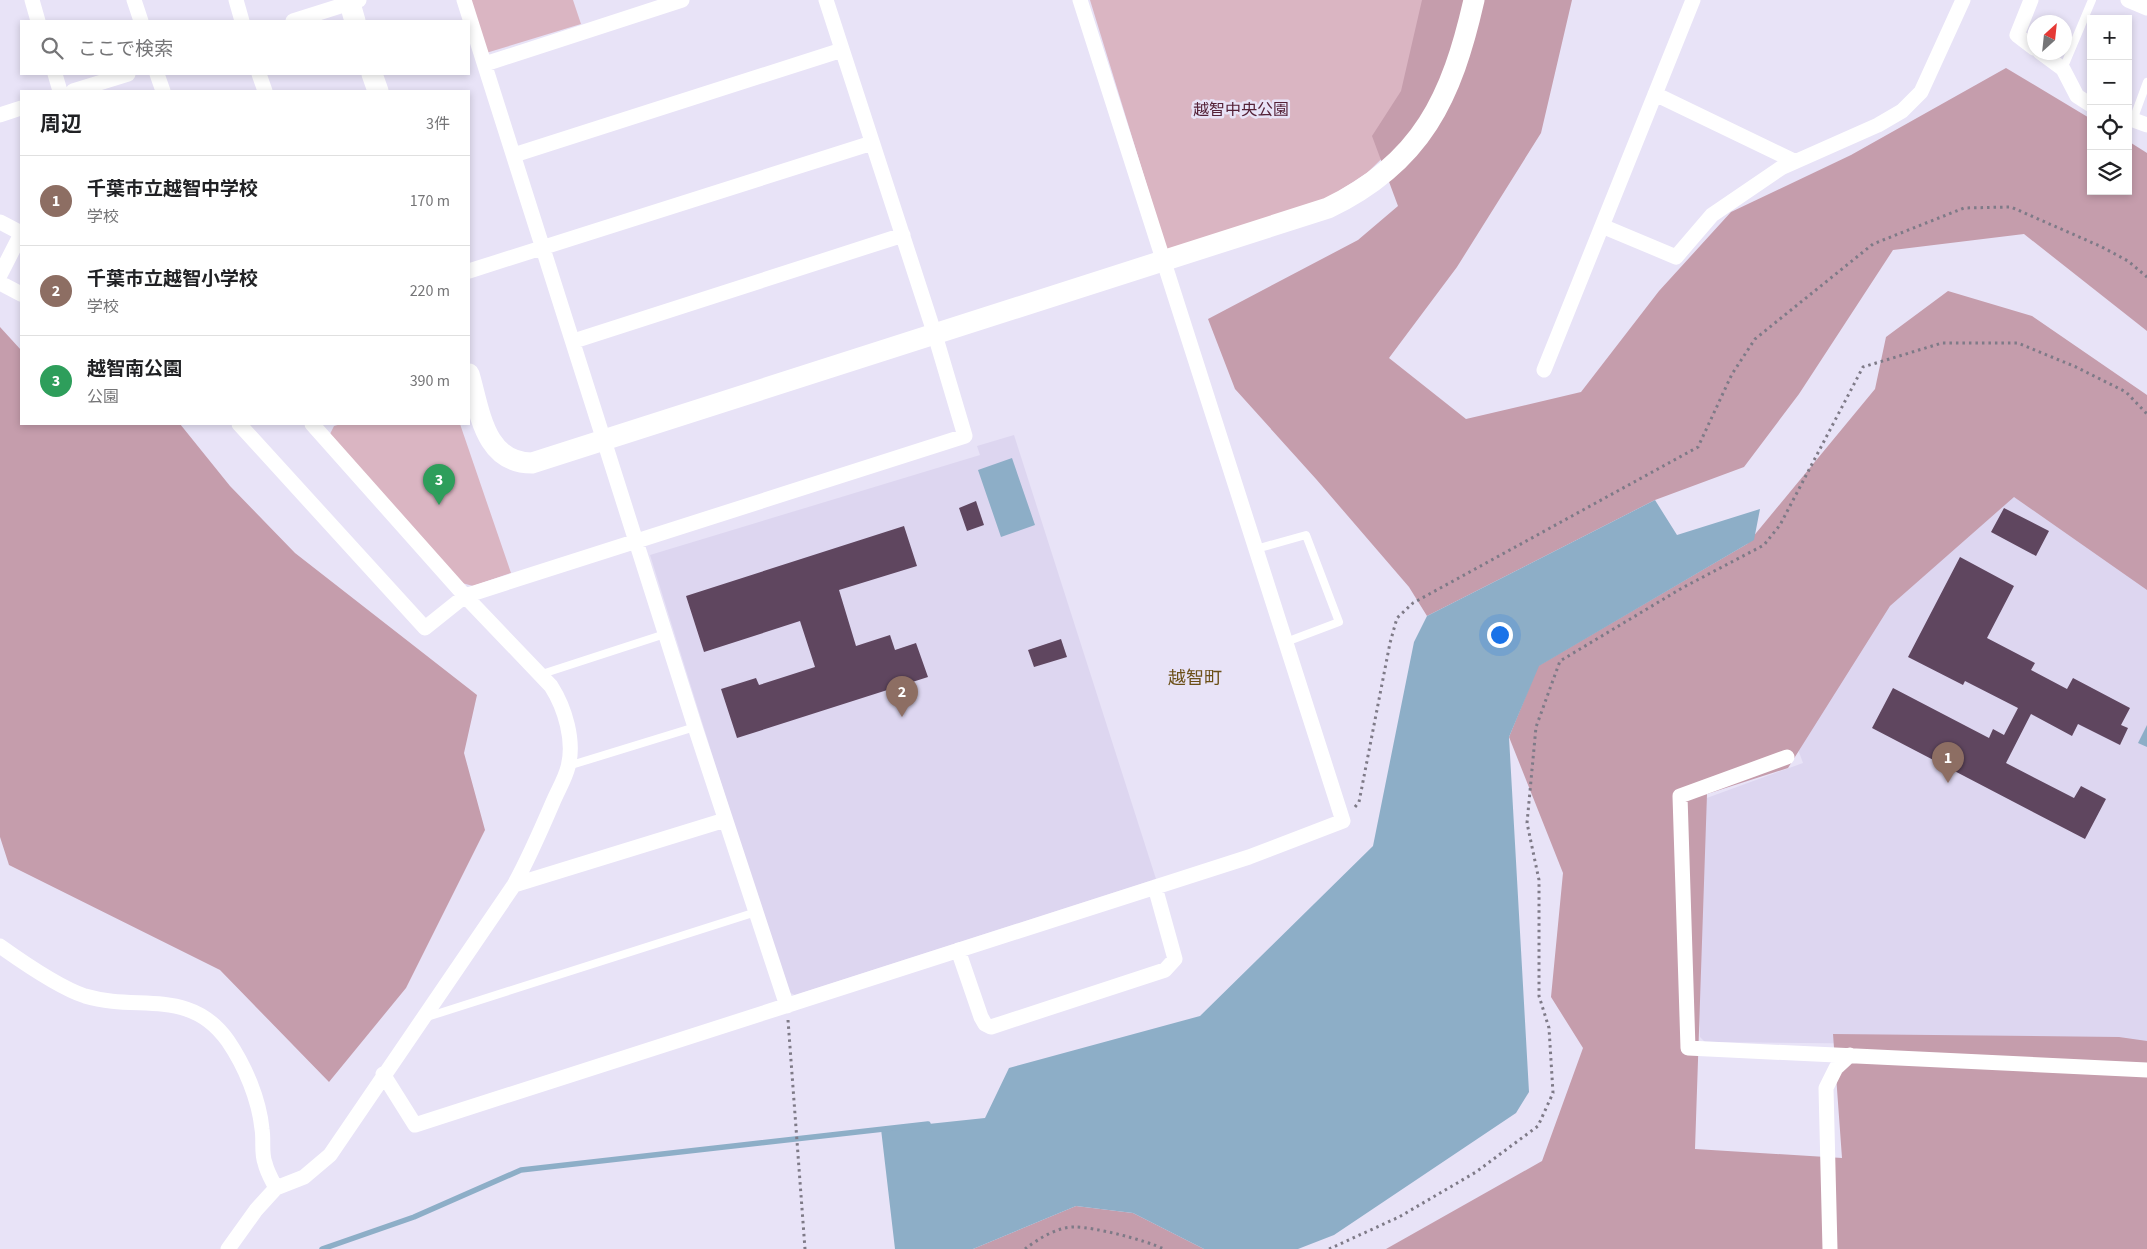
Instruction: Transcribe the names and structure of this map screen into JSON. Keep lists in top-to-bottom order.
{
  "districts": ["越智町"],
  "parks": ["越智中央公園"],
  "north": "top right",
  "page": {
    "map_buttons": ["+", "−"],
    "search": "ここで検索",
    "heading": ["周辺", "3件"],
    "list": [
      {
        "mark": "1",
        "name": "千葉市立越智中学校",
        "note": "学校",
        "value": "170 m"
      },
      {
        "mark": "2",
        "name": "千葉市立越智小学校",
        "note": "学校",
        "value": "220 m"
      },
      {
        "mark": "3",
        "name": "越智南公園",
        "note": "公園",
        "value": "390 m"
      }
    ],
    "pins": ["3", "2", "1"]
  }
}
